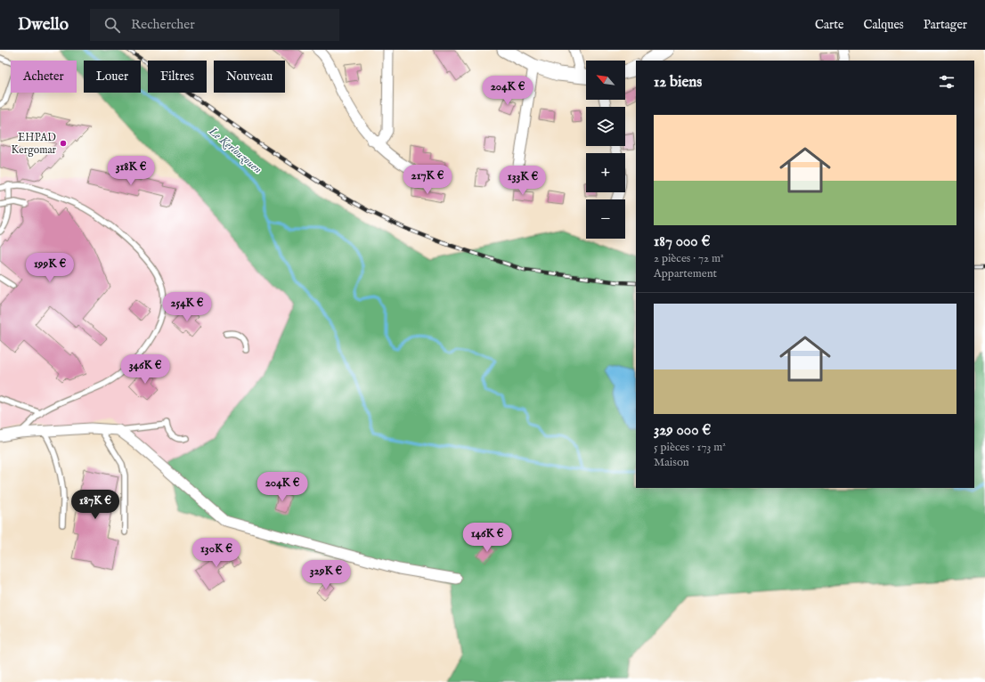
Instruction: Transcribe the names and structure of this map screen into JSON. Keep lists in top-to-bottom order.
{
  "water": ["Le Kerlouzouen"],
  "places": ["EHPAD Kergomar"],
  "north": "top left",
  "page": {
    "header": "Dwello",
    "search": "Rechercher",
    "nav": ["Carte", "Calques", "Partager"],
    "map_buttons": ["+", "−"],
    "chip": [
      "Acheter",
      "Louer",
      "Filtres",
      "Nouveau"
    ],
    "heading": "12 biens",
    "price": [
      "204K €",
      "318K €",
      "217K €",
      "133K €",
      "199K €",
      "254K €",
      "346K €",
      "204K €",
      "187K €",
      "146K €",
      "130K €",
      "329K €"
    ],
    "list": [
      {
        "name": "187 000 €",
        "note": "2 pièces · 72 m² · Appartement"
      },
      {
        "name": "329 000 €",
        "note": "5 pièces · 173 m² · Maison"
      }
    ]
  }
}
